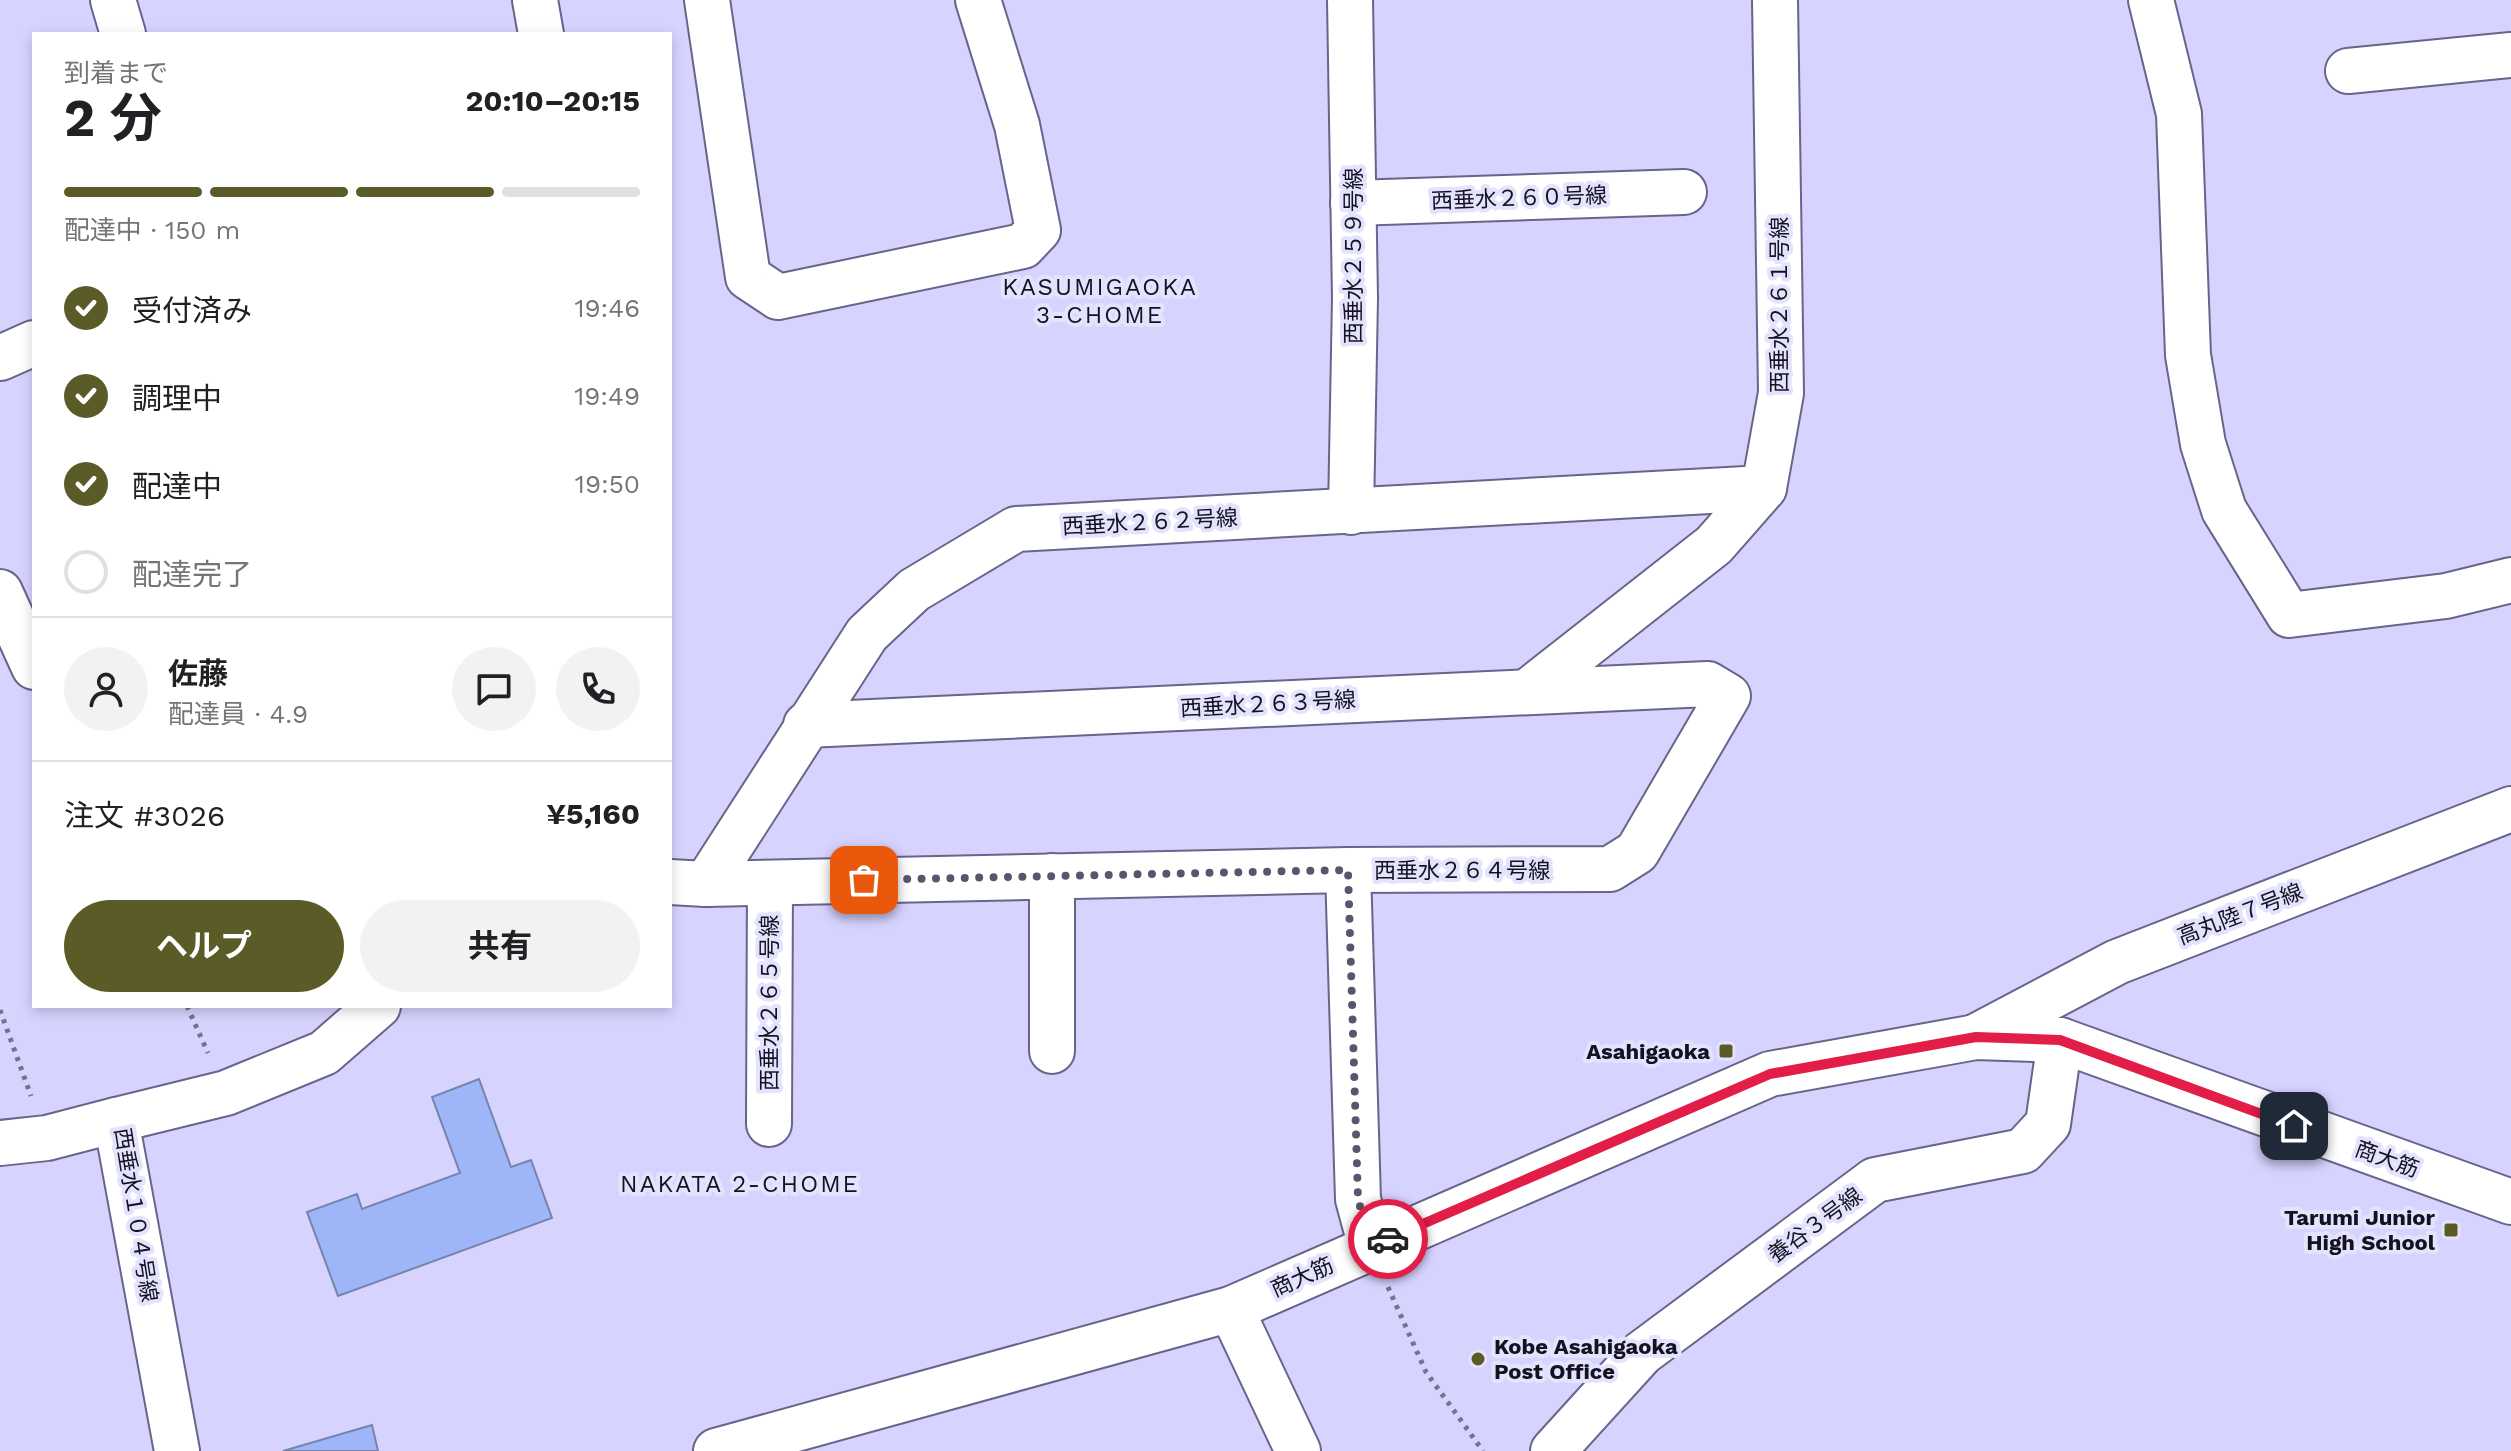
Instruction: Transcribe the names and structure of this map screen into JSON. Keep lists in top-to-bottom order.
{
  "streets": {
    "street": [
      "西垂水２６０号線",
      "西垂水２５９号線",
      "西垂水２６１号線",
      "西垂水２６２号線",
      "西垂水２６３号線",
      "西垂水２６４号線",
      "高丸陸７号線",
      "西垂水２６５号線",
      "商大筋",
      "西垂水１０４号線",
      "養谷３号線"
    ]
  },
  "crossings": [
    ["西垂水２６０号線", "西垂水２５９号線"],
    ["西垂水２５９号線", "西垂水２６２号線"],
    ["西垂水２６１号線", "西垂水２６２号線"],
    ["西垂水２６２号線", "西垂水２６３号線"],
    ["西垂水２６２号線", "西垂水２６４号線"],
    ["西垂水２６３号線", "西垂水２６４号線"],
    ["西垂水２６４号線", "西垂水２６５号線"],
    ["高丸陸７号線", "商大筋"],
    ["商大筋", "養谷３号線"]
  ],
  "districts": ["KASUMIGAOKA 3-CHOME", "NAKATA 2-CHOME"],
  "places": {
    "transit": ["Asahigaoka", "Tarumi Junior High School"],
    "other": ["Kobe Asahigaoka Post Office"]
  },
  "page": {
    "heading": ["2 分", "到着まで", "20:10–20:15"],
    "panel": [
      "佐藤",
      "配達員 · 4.9",
      "注文 #3026",
      "¥5,160"
    ],
    "bar": "配達中 · 150 m",
    "list": [
      ["受付済み", "19:46"],
      ["調理中", "19:49"],
      ["配達中", "19:50"],
      "配達完了"
    ],
    "buttons": ["ヘルプ", "共有"]
  }
}
